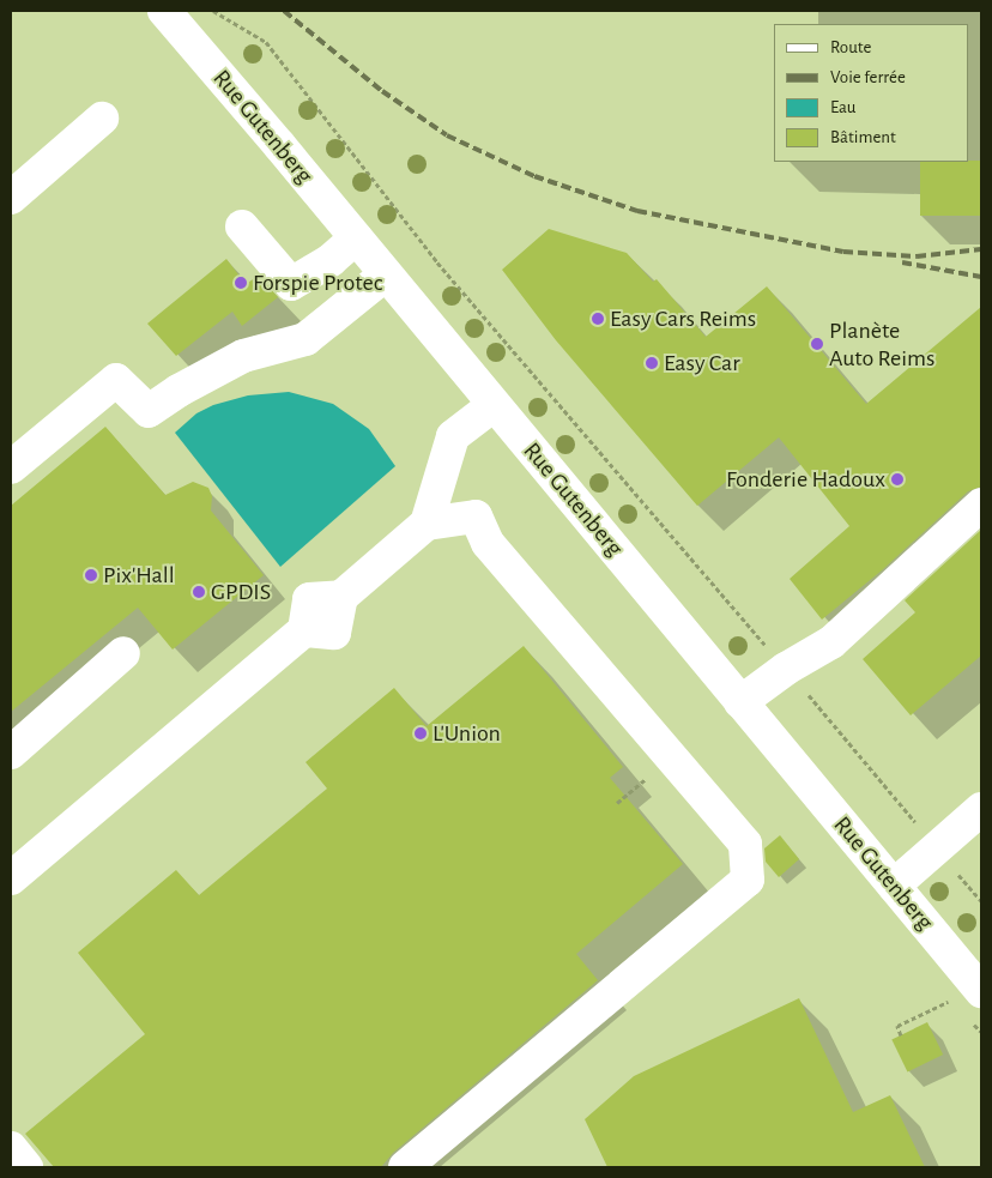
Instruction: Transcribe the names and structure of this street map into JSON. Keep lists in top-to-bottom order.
{
  "streets": {
    "street": ["Rue Gutenberg"]
  },
  "places": [
    "Forspie Protec",
    "Easy Cars Reims",
    "Planète Auto Reims",
    "Easy Car",
    "Fonderie Hadoux",
    "Pix'Hall",
    "GPDIS",
    "L'Union"
  ],
  "legend": [
    "Route",
    "Voie ferrée",
    "Eau",
    "Bâtiment"
  ]
}
